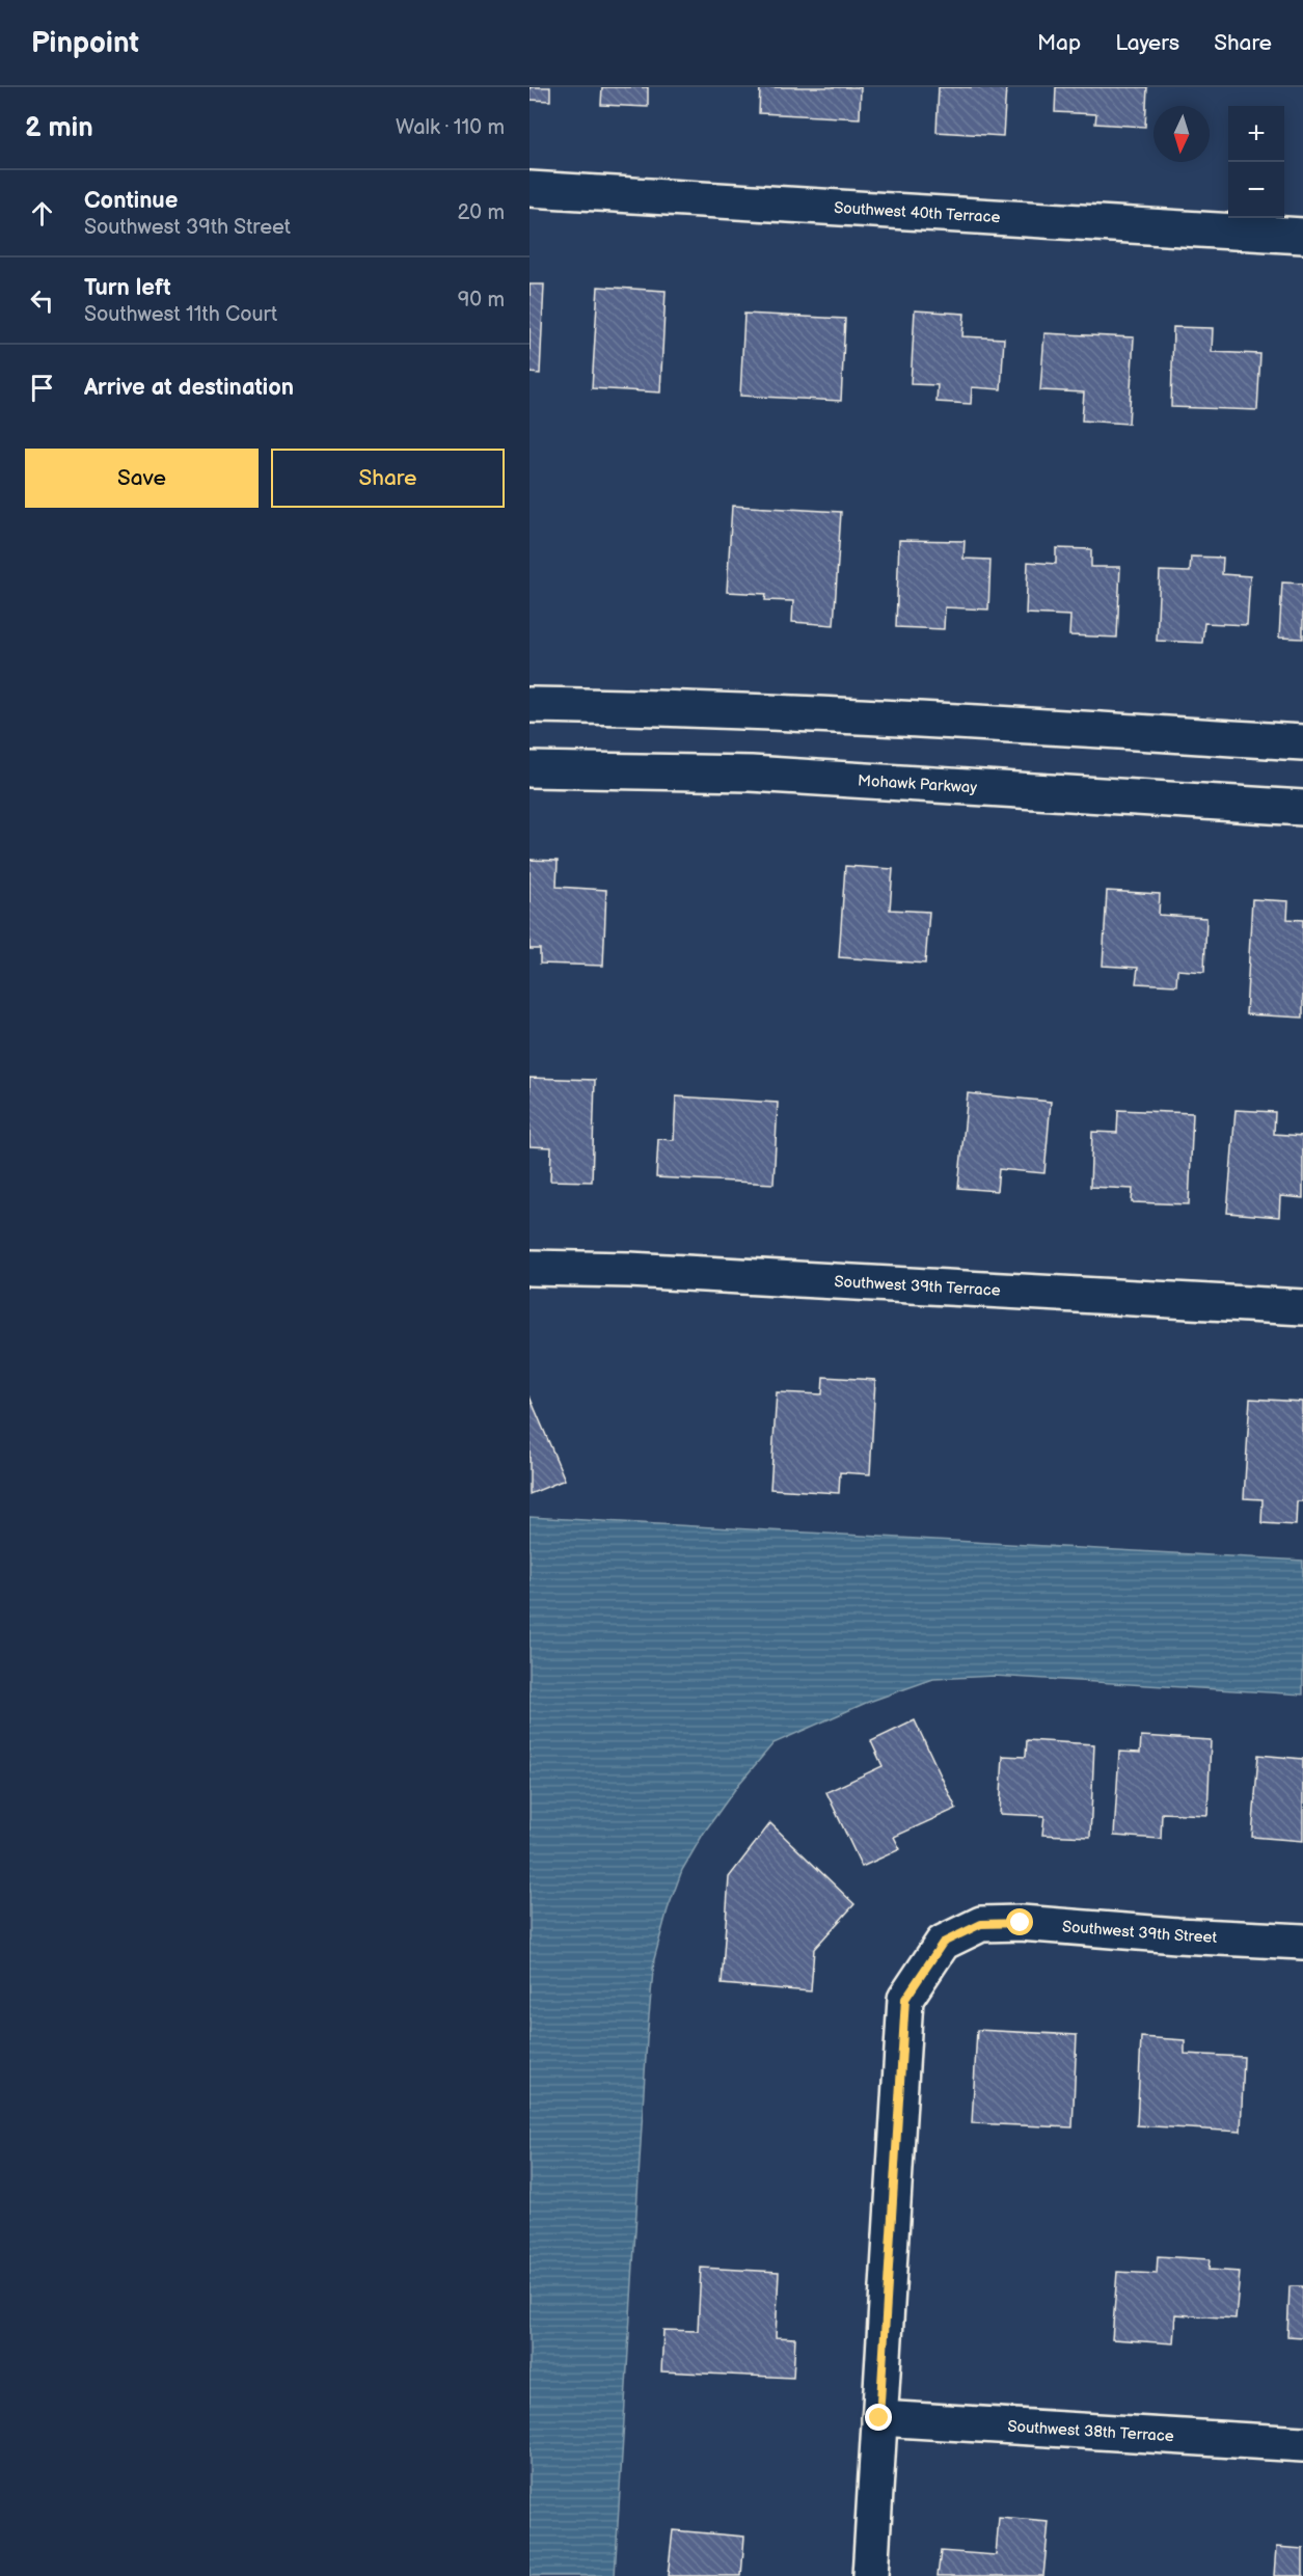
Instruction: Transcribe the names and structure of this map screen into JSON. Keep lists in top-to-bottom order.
{
  "streets": {
    "street": [
      "Southwest 40th Terrace",
      "Mohawk Parkway",
      "Southwest 39th Terrace",
      "Southwest 39th Street",
      "Southwest 38th Terrace"
    ]
  },
  "crossings": [
    ["Southwest 39th Street", "Southwest 38th Terrace"]
  ],
  "north": "bottom",
  "page": {
    "header": "Pinpoint",
    "nav": ["Map", "Layers", "Share"],
    "heading": ["2 min", "Walk · 110 m"],
    "map_buttons": ["+", "−"],
    "list": [
      ["Continue", "Southwest 39th Street", "20 m"],
      ["Turn left", "Southwest 11th Court", "90 m"],
      "Arrive at destination"
    ],
    "buttons": ["Save", "Share"]
  }
}
